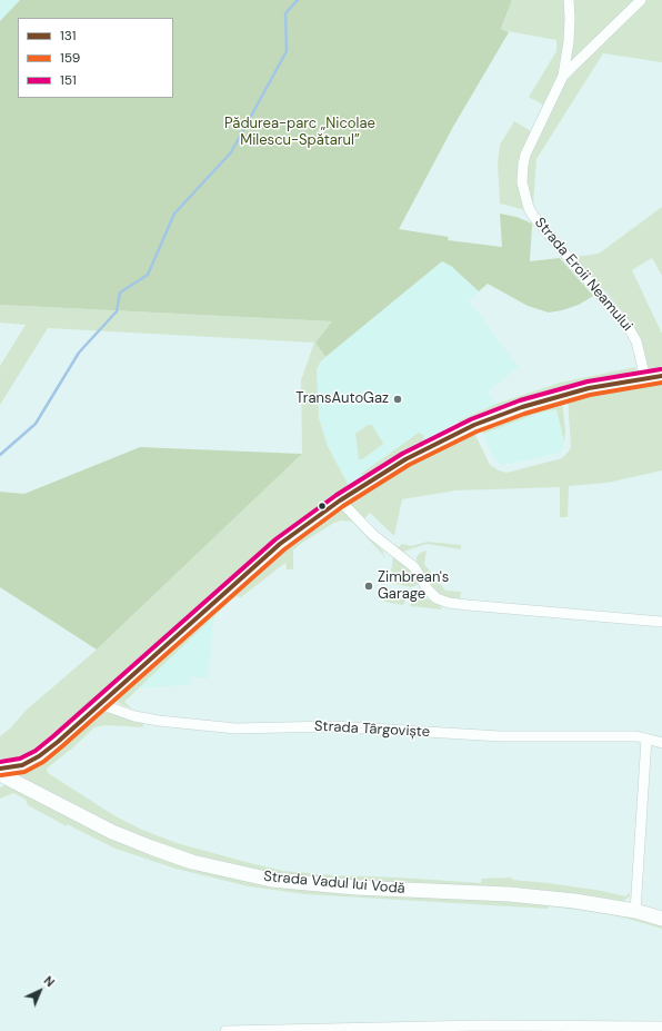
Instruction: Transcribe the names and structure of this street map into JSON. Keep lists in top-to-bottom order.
{
  "streets": {
    "main road": ["Strada Vadul lui Vodă"],
    "street": ["Strada Eroii Neamului", "Strada Târgoviște"]
  },
  "parks": ["Pădurea-parc „Nicolae Milescu-Spătarul”"],
  "places": ["TransAutoGaz", "Zimbrean's Garage"],
  "lines": ["transit line 151", "transit line 131", "transit line 159"],
  "legend": ["131", "159", "151"],
  "north": "top right"
}
